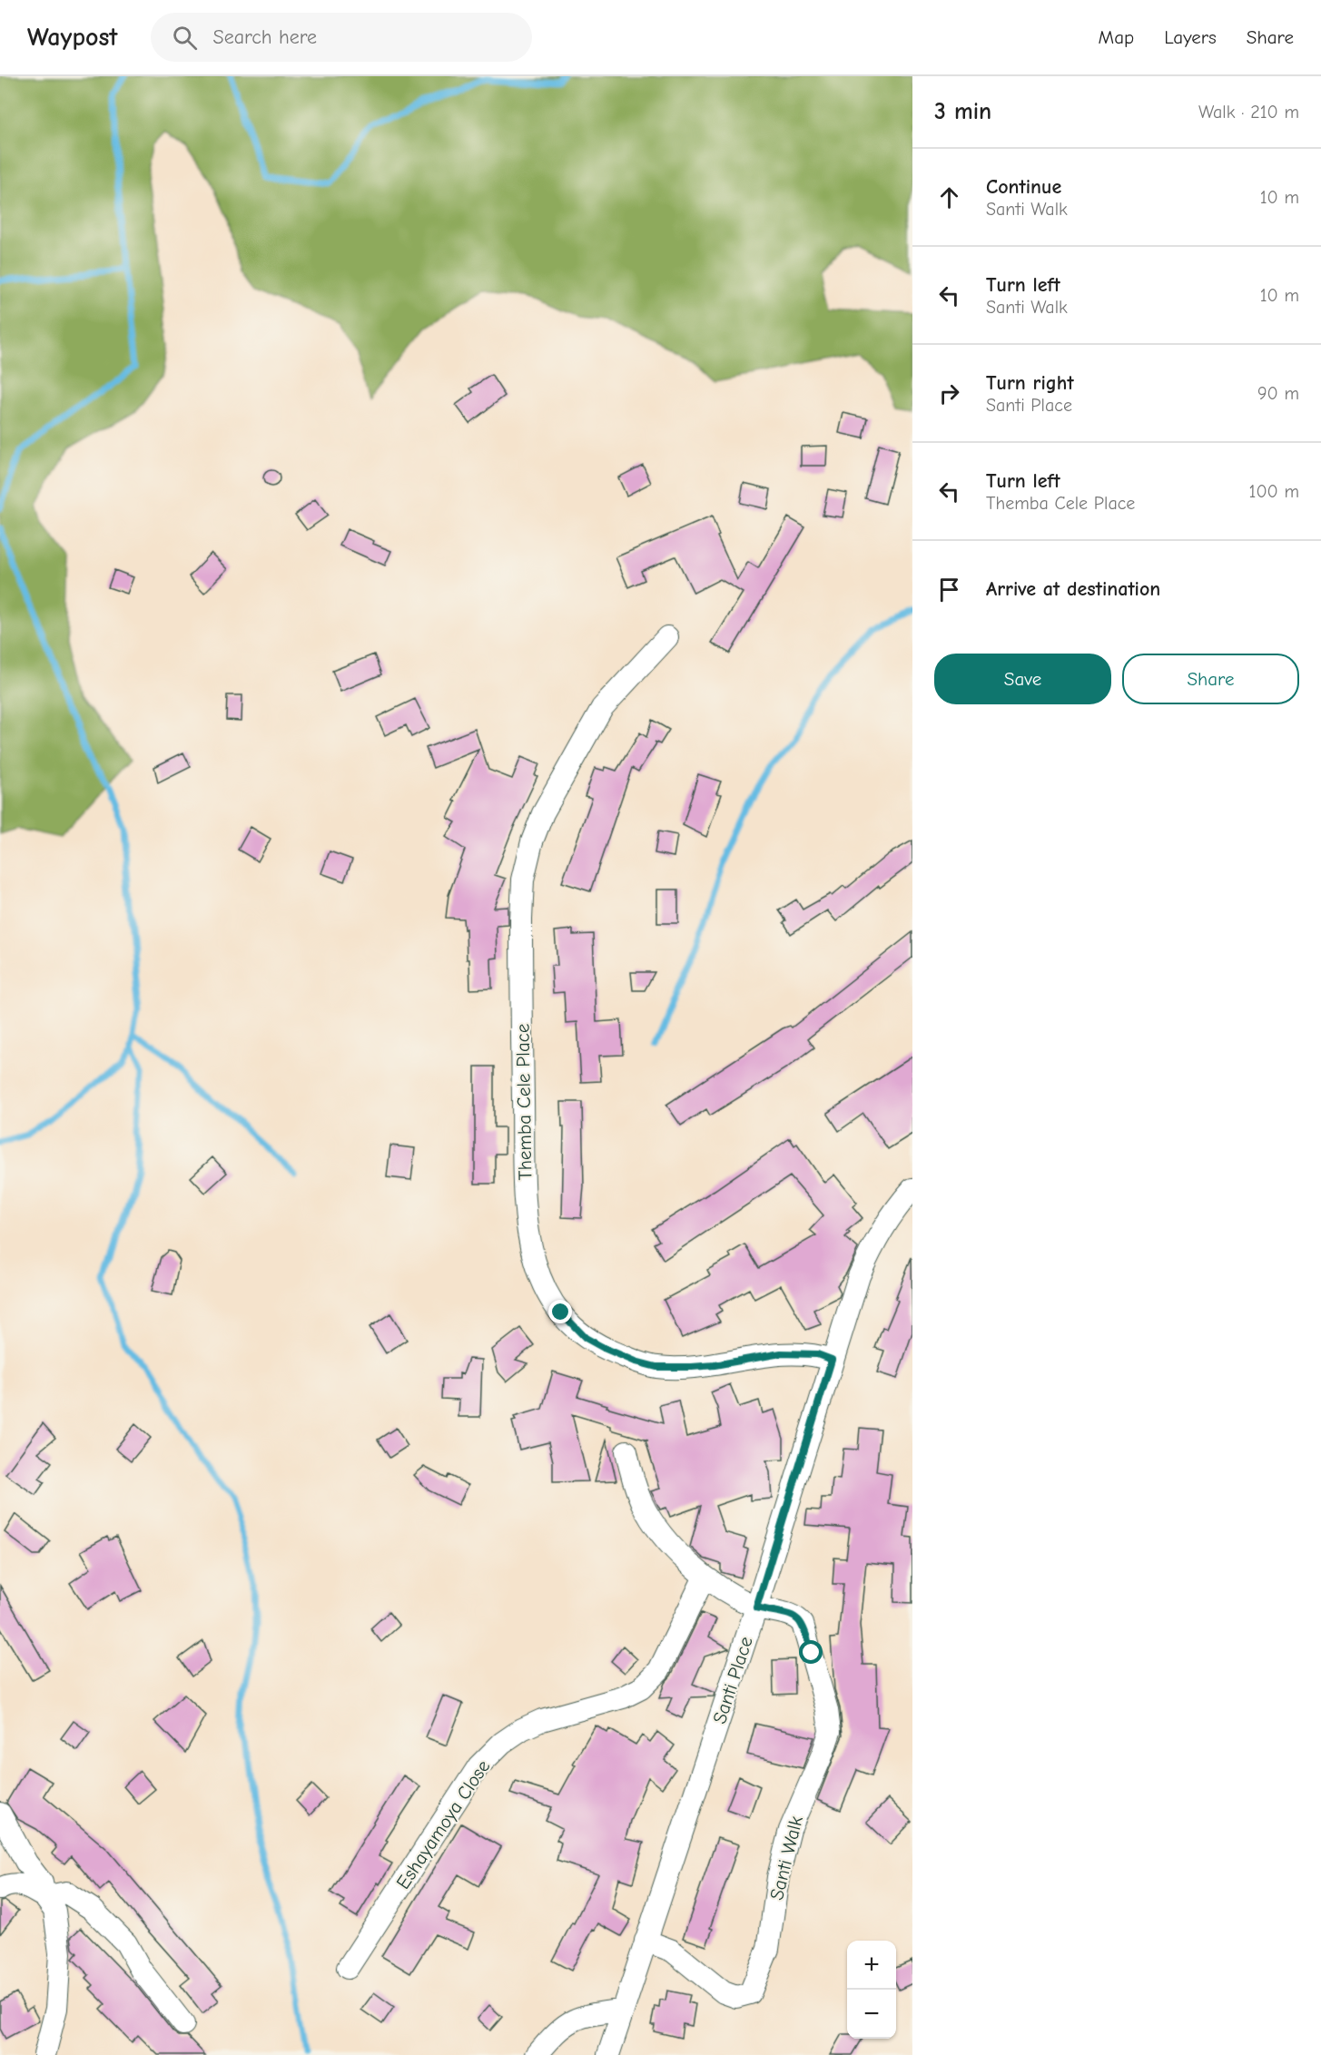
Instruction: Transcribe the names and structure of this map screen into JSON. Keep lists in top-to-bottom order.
{
  "streets": {
    "street": [
      "Themba Cele Place",
      "Santi Place",
      "Eshayamoya Close",
      "Santi Walk"
    ]
  },
  "crossings": [
    ["Themba Cele Place", "Santi Place"],
    ["Santi Place", "Santi Walk"]
  ],
  "page": {
    "header": "Waypost",
    "search": "Search here",
    "nav": ["Map", "Layers", "Share"],
    "heading": ["3 min", "Walk · 210 m"],
    "list": [
      ["Continue", "Santi Walk", "10 m"],
      ["Turn left", "Santi Walk", "10 m"],
      ["Turn right", "Santi Place", "90 m"],
      ["Turn left", "Themba Cele Place", "100 m"],
      "Arrive at destination"
    ],
    "buttons": ["Save", "Share"],
    "map_buttons": ["+", "−"]
  }
}
